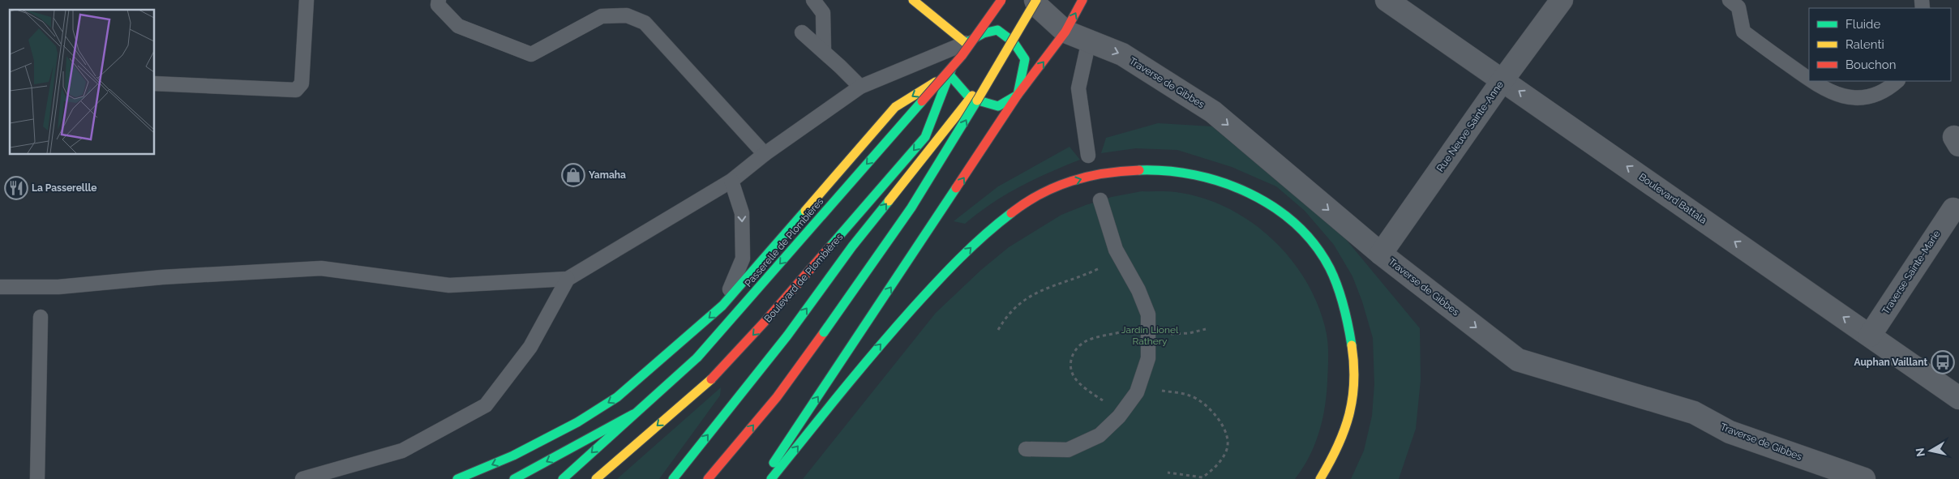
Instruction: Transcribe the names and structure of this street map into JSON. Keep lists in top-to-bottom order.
{
  "streets": {
    "main road": ["Passerelle de Plombières", "Boulevard de Plombières"],
    "street": [
      "Traverse de Gibbes",
      "Rue Neuve Sainte-Anne",
      "Boulevard Battala",
      "Traverse Sainte-Marie"
    ]
  },
  "crossings": [
    ["Traverse de Gibbes", "Rue Neuve Sainte-Anne"],
    ["Rue Neuve Sainte-Anne", "Boulevard Battala"],
    ["Boulevard Battala", "Traverse Sainte-Marie"]
  ],
  "one_way": ["Traverse de Gibbes", "Boulevard Battala"],
  "parks": ["Jardin Lionel Rathery"],
  "places": {
    "shop": ["Yamaha"],
    "restaurant": ["La Passerellle"],
    "bus stop": ["Auphan Vaillant"]
  },
  "legend": ["Fluide", "Ralenti", "Bouchon"],
  "north": "left"
}
